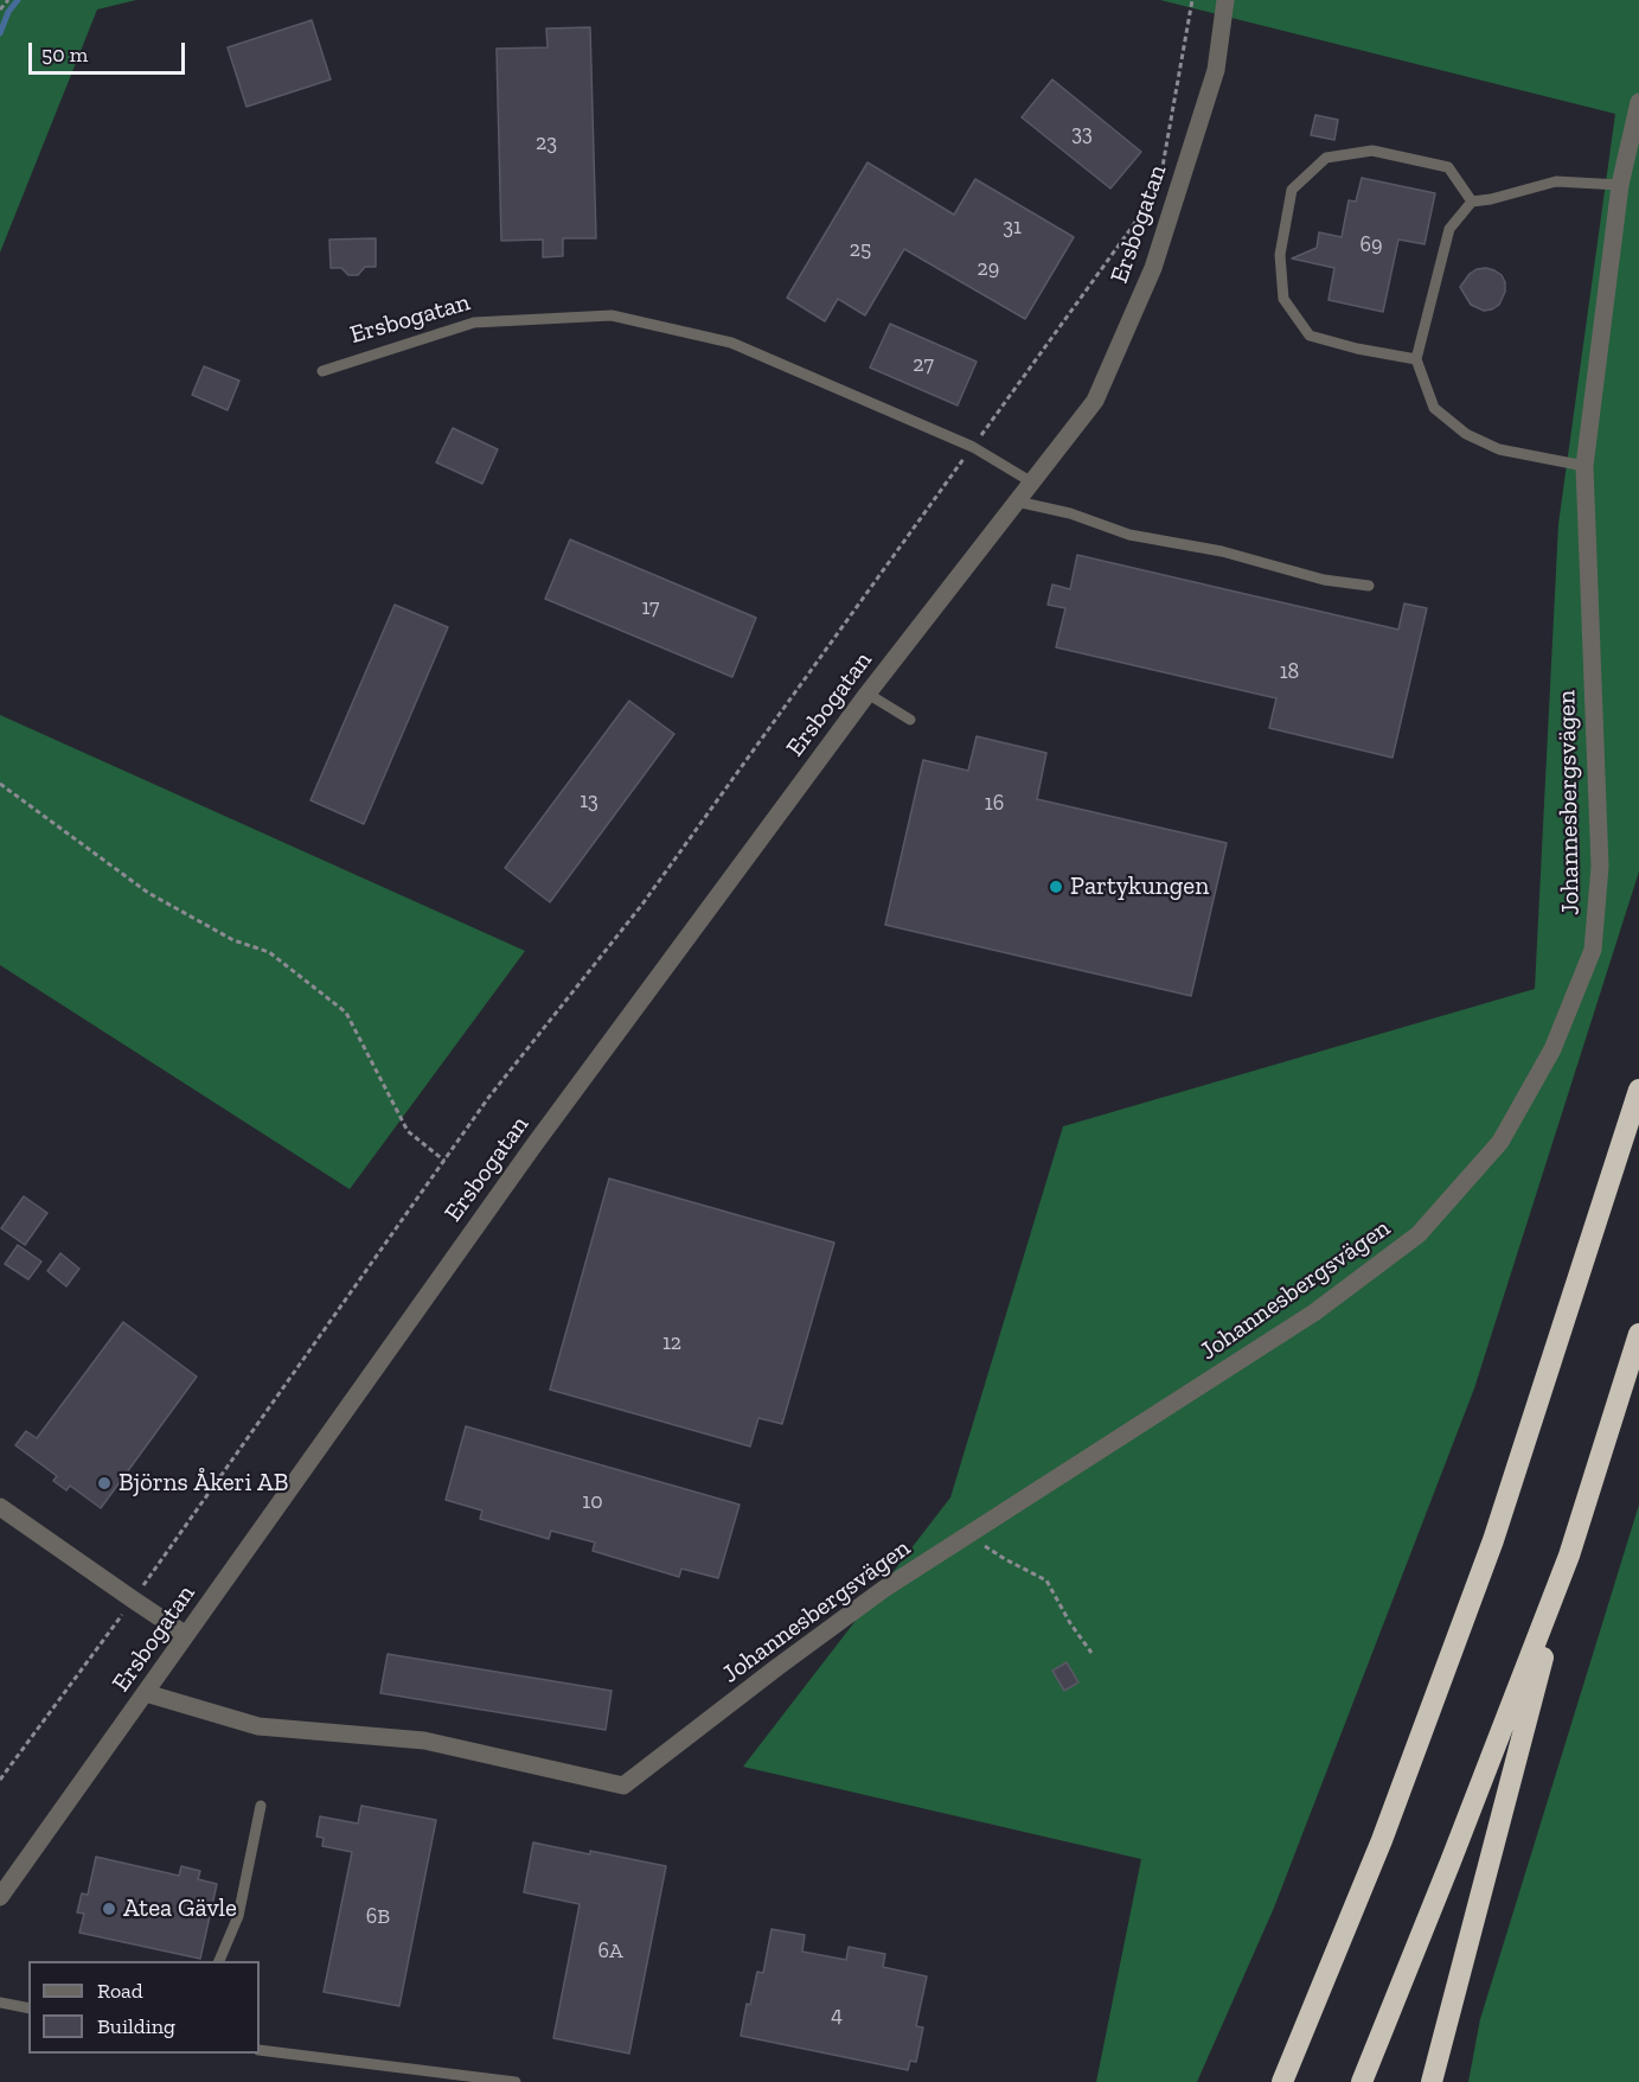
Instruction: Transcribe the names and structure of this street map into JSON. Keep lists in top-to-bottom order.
{
  "streets": {
    "street": ["Ersbogatan", "Johannesbergsvägen"]
  },
  "crossings": [
    ["Ersbogatan", "Johannesbergsvägen"]
  ],
  "places": ["Partykungen", "Björns Åkeri AB", "Atea Gävle"],
  "house_numbers": [
    "33",
    "23",
    "31",
    "69",
    "25",
    "29",
    "27",
    "17",
    "18",
    "13",
    "16",
    "12",
    "10",
    "6B",
    "6A",
    "4"
  ],
  "legend": ["Road", "Building"],
  "scale_bar": "50 m"
}
